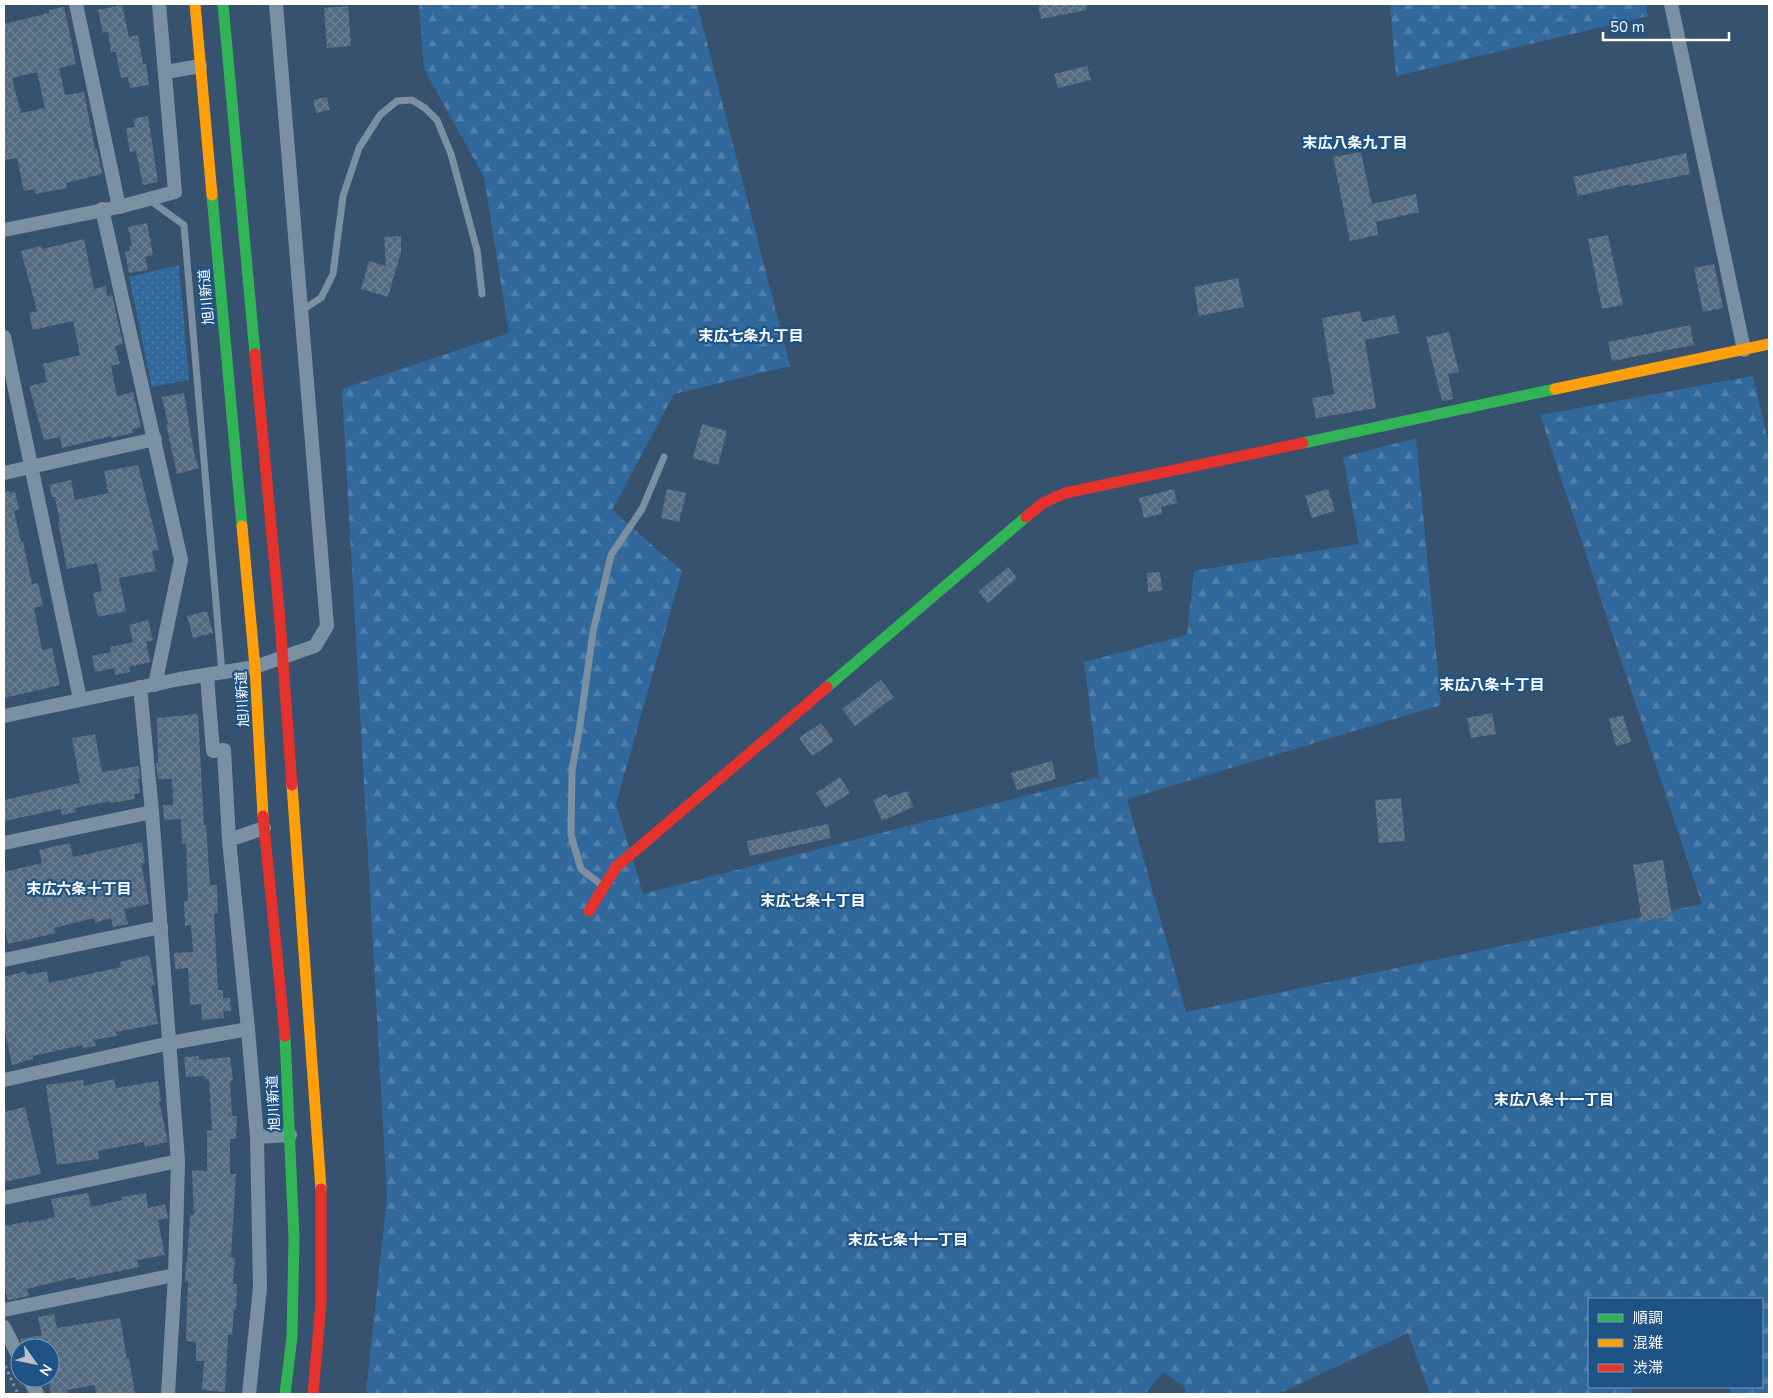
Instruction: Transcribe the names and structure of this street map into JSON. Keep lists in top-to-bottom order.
{
  "streets": {
    "main road": ["旭川新道"]
  },
  "districts": [
    "末広八条九丁目",
    "末広七条九丁目",
    "末広八条十丁目",
    "末広六条十丁目",
    "末広七条十丁目",
    "末広八条十一丁目",
    "末広七条十一丁目"
  ],
  "legend": ["順調", "混雑", "渋滞"],
  "scale_bar": "50 m",
  "north": "bottom right"
}
